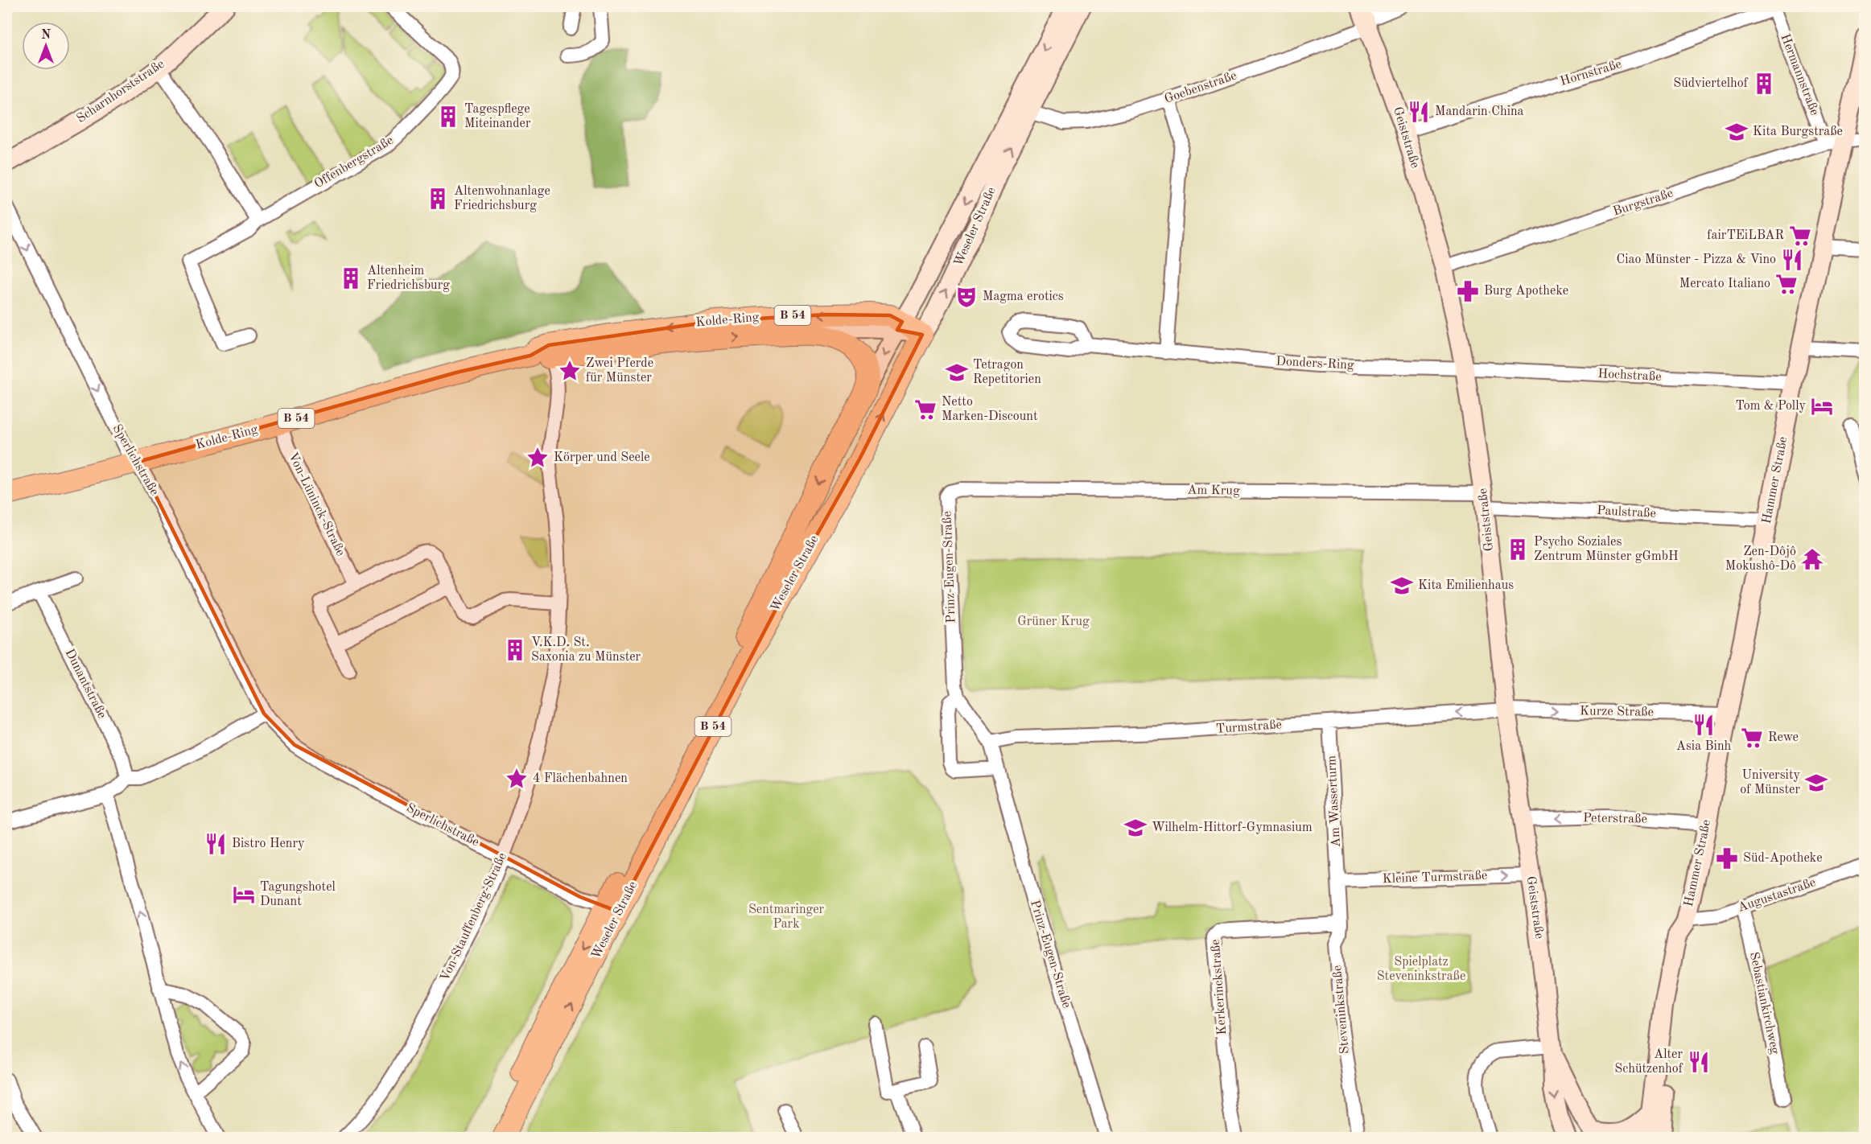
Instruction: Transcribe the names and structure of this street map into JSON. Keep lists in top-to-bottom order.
{
  "streets": {
    "main road": [
      "Scharnhorststraße",
      "Geiststraße",
      "Weseler Straße",
      "B 54",
      "Kolde-Ring",
      "Hammer Straße"
    ],
    "street": [
      "Hornstraße",
      "Hermannstraße",
      "Goebenstraße",
      "Offenbergstraße",
      "Burgstraße",
      "Donders-Ring",
      "Hochstraße",
      "Sperlichstraße",
      "Am Krug",
      "Von-Lüninck-Straße",
      "Paulstraße",
      "Prinz-Eugen-Straße",
      "Dunantstraße",
      "Kurze Straße",
      "Turmstraße",
      "Am Wasserturm",
      "Peterstraße",
      "Kleine Turmstraße",
      "Augustastraße",
      "Von-Stauffenberg-Straße",
      "Kerkerinckstraße",
      "Sebastiankirchweg",
      "Steveninkstraße"
    ]
  },
  "crossings": [
    ["Hornstraße", "Hermannstraße"],
    ["Hornstraße", "Geiststraße"],
    ["Hermannstraße", "Burgstraße"],
    ["Hermannstraße", "Hammer Straße"],
    ["Goebenstraße", "Geiststraße"],
    ["Goebenstraße", "Weseler Straße"],
    ["Geiststraße", "Burgstraße"],
    ["Geiststraße", "Donders-Ring"],
    ["Geiststraße", "Hochstraße"],
    ["Geiststraße", "Am Krug"],
    ["Geiststraße", "Paulstraße"],
    ["Geiststraße", "Kurze Straße"],
    ["Geiststraße", "Turmstraße"],
    ["Geiststraße", "Peterstraße"],
    ["Geiststraße", "Kleine Turmstraße"],
    ["Burgstraße", "Hammer Straße"],
    ["Weseler Straße", "Kolde-Ring"],
    ["Weseler Straße", "Sperlichstraße"],
    ["Kolde-Ring", "Sperlichstraße"],
    ["Kolde-Ring", "Von-Lüninck-Straße"],
    ["Kolde-Ring", "Von-Stauffenberg-Straße"],
    ["Donders-Ring", "Hochstraße"],
    ["Hochstraße", "Hammer Straße"],
    ["Sperlichstraße", "Von-Stauffenberg-Straße"],
    ["Hammer Straße", "Paulstraße"],
    ["Hammer Straße", "Kurze Straße"],
    ["Hammer Straße", "Peterstraße"],
    ["Hammer Straße", "Augustastraße"],
    ["Am Krug", "Paulstraße"],
    ["Am Krug", "Prinz-Eugen-Straße"],
    ["Prinz-Eugen-Straße", "Turmstraße"],
    ["Kurze Straße", "Turmstraße"],
    ["Turmstraße", "Am Wasserturm"],
    ["Am Wasserturm", "Kleine Turmstraße"],
    ["Am Wasserturm", "Steveninkstraße"],
    ["Kleine Turmstraße", "Steveninkstraße"],
    ["Augustastraße", "Sebastiankirchweg"],
    ["Kerkerinckstraße", "Steveninkstraße"]
  ],
  "one_way": ["Kurze Straße", "Peterstraße", "Kleine Turmstraße"],
  "parks": ["Grüner Krug", "Sentmaringer Park", "Spielplatz Steveninkstraße"],
  "places": {
    "building": [
      "Südviertelhof",
      "Tagespflege Miteinander",
      "Altenwohnanlage Friedrichsburg",
      "Altenheim Friedrichsburg",
      "Psycho Soziales Zentrum Münster gGmbH",
      "V.K.D. St. Saxonia zu Münster"
    ],
    "restaurant": [
      "Mandarin China",
      "Ciao Münster - Pizza & Vino",
      "Asia Binh",
      "Bistro Henry",
      "Alter Schützenhof"
    ],
    "school or university": [
      "Kita Burgstraße",
      "Tetragon Repetitorien",
      "Kita Emilienhaus",
      "University of Münster",
      "Wilhelm-Hittorf-Gymnasium"
    ],
    "supermarket": [
      "fairTEiLBAR",
      "Mercato Italiano",
      "Netto Marken-Discount",
      "Rewe"
    ],
    "pharmacy": ["Burg Apotheke", "Süd-Apotheke"],
    "theatre": ["Magma erotics"],
    "place": ["Zwei Pferde für Münster", "Körper und Seele", "4 Flächenbahnen"],
    "hotel": ["Tom & Polly", "Tagungshotel Dunant"],
    "temple": ["Zen-Dôjô Mokushô-Dô"]
  },
  "north": "top"
}
